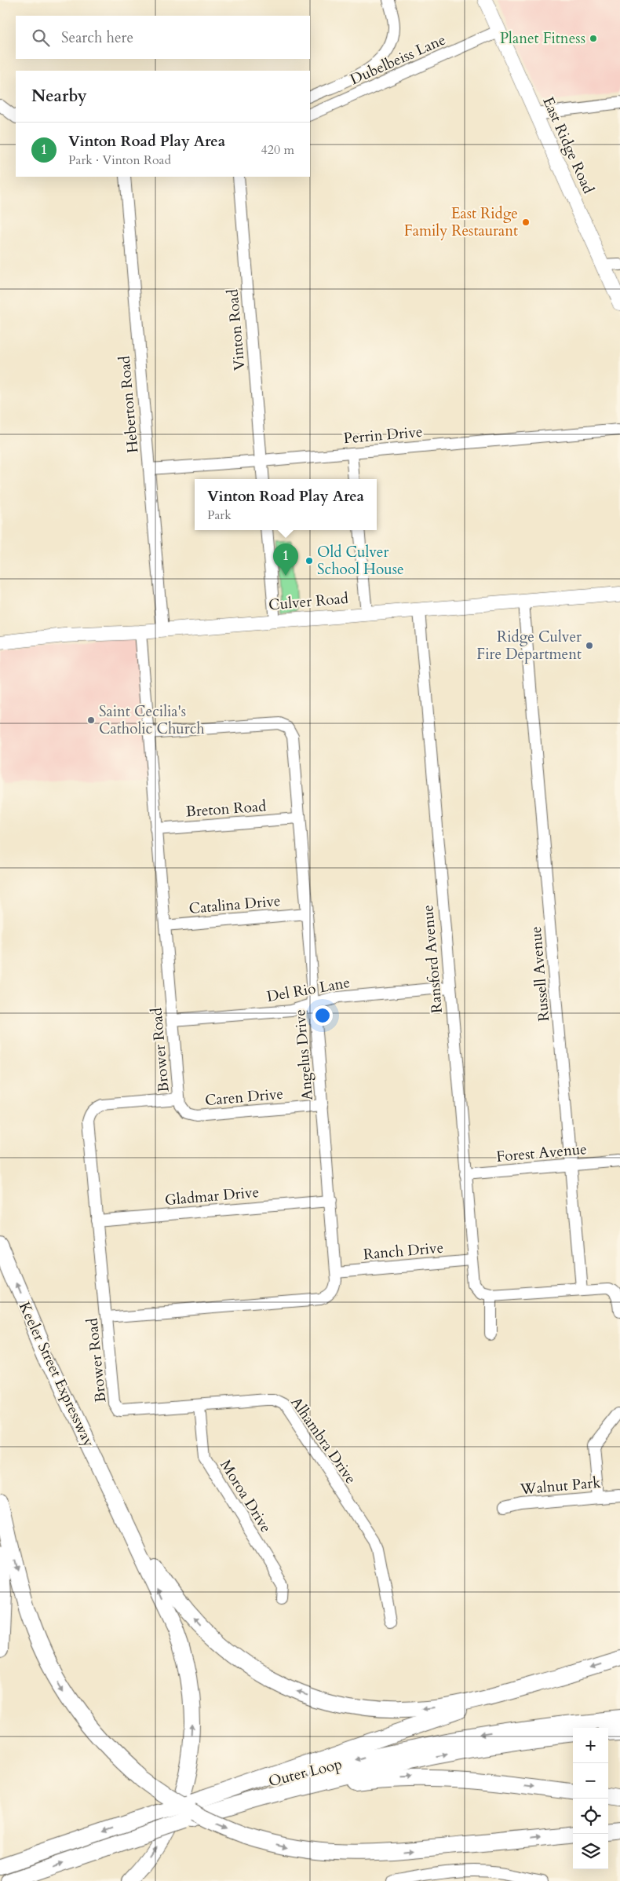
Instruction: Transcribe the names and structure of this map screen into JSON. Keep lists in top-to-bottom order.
{
  "streets": {
    "highway": ["Keeler Street Expressway", "Outer Loop"],
    "main road": ["East Ridge Road", "Culver Road"],
    "street": [
      "Dubelbeiss Lane",
      "Vinton Road",
      "Heberton Road",
      "Perrin Drive",
      "Breton Road",
      "Catalina Drive",
      "Ransford Avenue",
      "Russell Avenue",
      "Del Rio Lane",
      "Brower Road",
      "Angelus Drive",
      "Caren Drive",
      "Forest Avenue",
      "Gladmar Drive",
      "Ranch Drive",
      "Alhambra Drive",
      "Walnut Park",
      "Moroa Drive"
    ]
  },
  "crossings": [
    ["Dubelbeiss Lane", "East Ridge Road"],
    ["Vinton Road", "Perrin Drive"],
    ["Heberton Road", "Perrin Drive"],
    ["Heberton Road", "Culver Road"],
    ["Culver Road", "Ransford Avenue"],
    ["Culver Road", "Russell Avenue"],
    ["Culver Road", "Brower Road"],
    ["Breton Road", "Brower Road"],
    ["Breton Road", "Angelus Drive"],
    ["Catalina Drive", "Brower Road"],
    ["Catalina Drive", "Angelus Drive"],
    ["Ransford Avenue", "Del Rio Lane"],
    ["Ransford Avenue", "Forest Avenue"],
    ["Ransford Avenue", "Ranch Drive"],
    ["Russell Avenue", "Forest Avenue"],
    ["Del Rio Lane", "Brower Road"],
    ["Del Rio Lane", "Angelus Drive"],
    ["Brower Road", "Angelus Drive"],
    ["Brower Road", "Caren Drive"],
    ["Brower Road", "Gladmar Drive"],
    ["Brower Road", "Alhambra Drive"],
    ["Angelus Drive", "Caren Drive"],
    ["Angelus Drive", "Gladmar Drive"],
    ["Angelus Drive", "Ranch Drive"],
    ["Alhambra Drive", "Moroa Drive"]
  ],
  "one_way": ["Keeler Street Expressway"],
  "places": [
    "Planet Fitness",
    "East Ridge Family Restaurant",
    "Old Culver School House",
    "Ridge Culver Fire Department",
    "Saint Cecilia's Catholic Church"
  ],
  "page": {
    "search": "Search here",
    "heading": "Nearby",
    "list": [
      {
        "mark": "1",
        "name": "Vinton Road Play Area",
        "note": "Park · Vinton Road",
        "value": "420 m"
      }
    ],
    "popup": ["Vinton Road Play Area", "Park"],
    "pins": "1",
    "map_buttons": ["+", "−"]
  }
}
